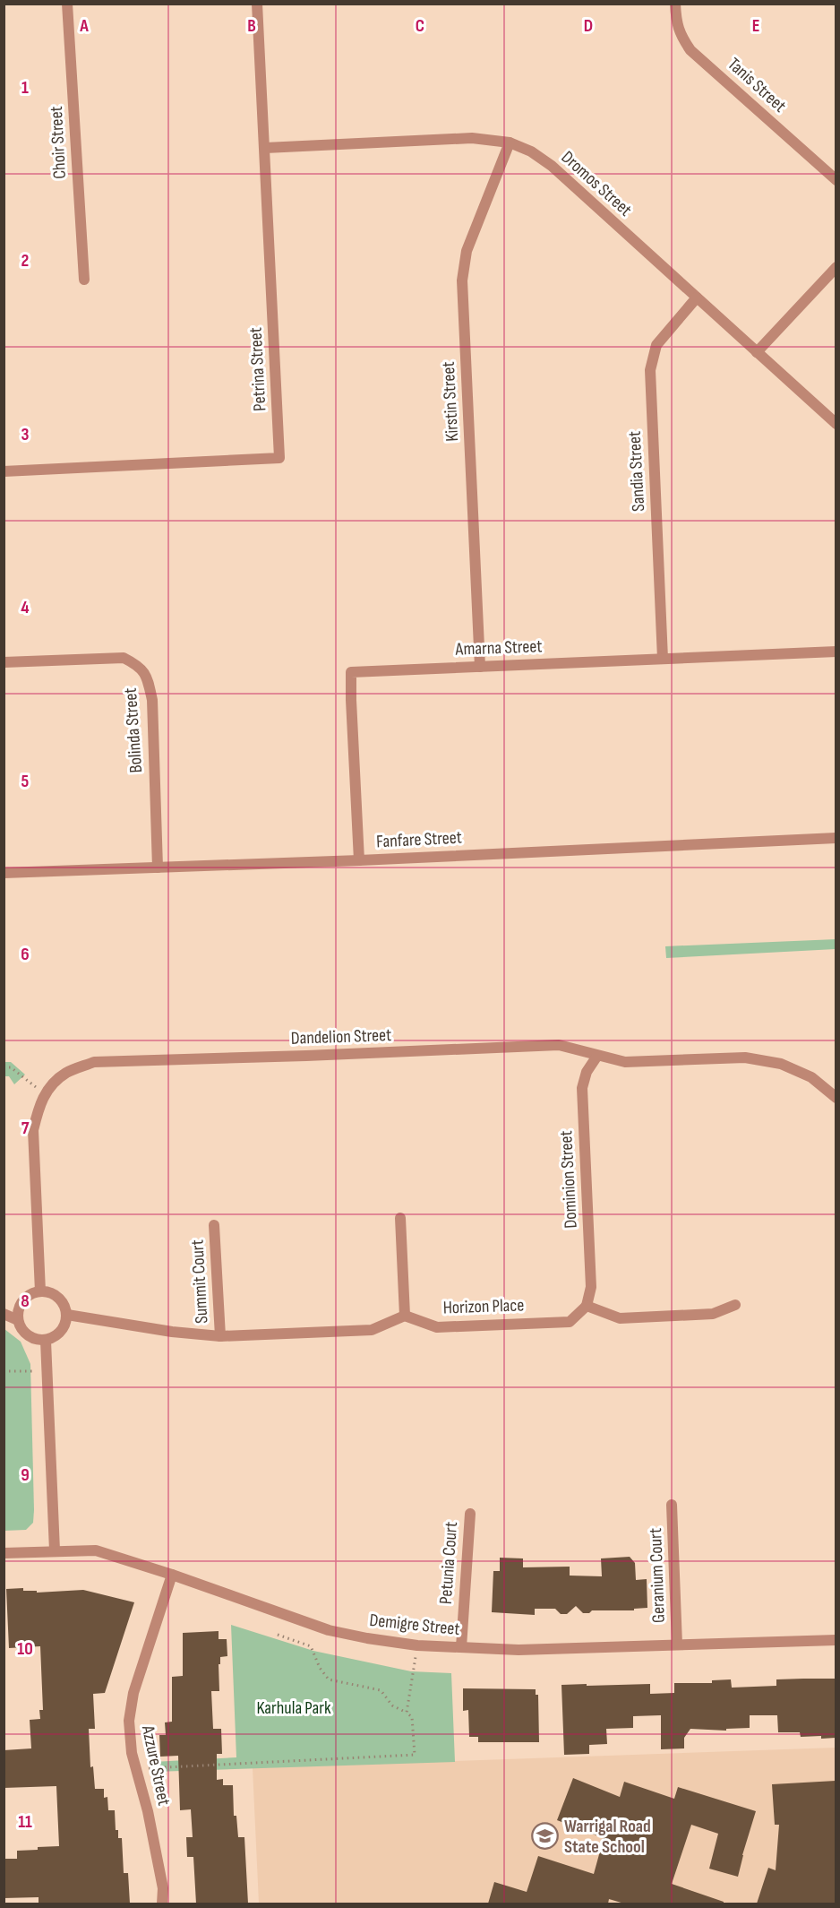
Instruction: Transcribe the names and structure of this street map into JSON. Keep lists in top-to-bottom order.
{
  "streets": {
    "street": [
      "Tanis Street",
      "Choir Street",
      "Dromos Street",
      "Petrina Street",
      "Kirstin Street",
      "Sandia Street",
      "Amarna Street",
      "Bolinda Street",
      "Fanfare Street",
      "Dandelion Street",
      "Dominion Street",
      "Summit Court",
      "Horizon Place",
      "Petunia Court",
      "Geranium Court",
      "Demigre Street",
      "Azzure Street"
    ]
  },
  "crossings": [
    ["Dromos Street", "Petrina Street"],
    ["Dromos Street", "Kirstin Street"],
    ["Dromos Street", "Sandia Street"],
    ["Kirstin Street", "Amarna Street"],
    ["Sandia Street", "Amarna Street"],
    ["Amarna Street", "Fanfare Street"],
    ["Bolinda Street", "Fanfare Street"],
    ["Dandelion Street", "Dominion Street"],
    ["Dominion Street", "Horizon Place"],
    ["Petunia Court", "Demigre Street"],
    ["Geranium Court", "Demigre Street"],
    ["Demigre Street", "Azzure Street"]
  ],
  "parks": ["Karhula Park"],
  "places": {
    "school or university": ["Warrigal Road State School"]
  },
  "grid": {
    "columns": [
      "A",
      "B",
      "C",
      "D",
      "E"
    ],
    "rows": [
      "1",
      "2",
      "3",
      "4",
      "5",
      "6",
      "7",
      "8",
      "9",
      "10",
      "11"
    ]
  }
}
